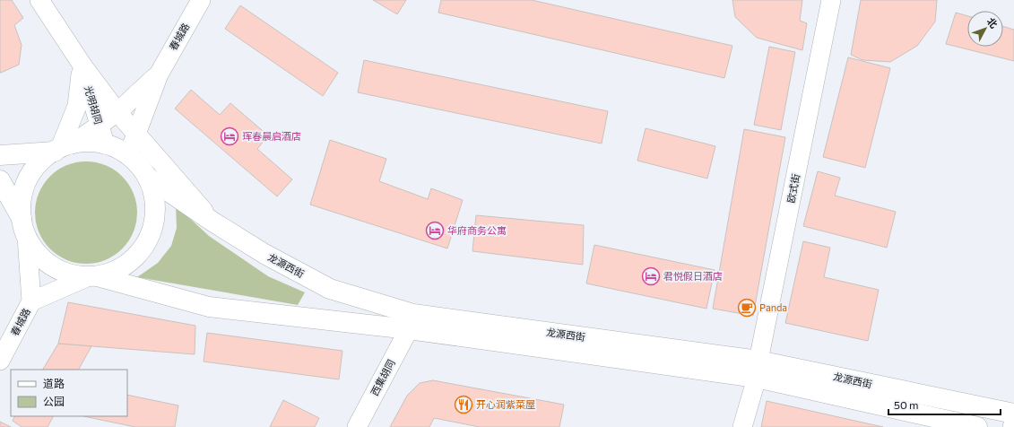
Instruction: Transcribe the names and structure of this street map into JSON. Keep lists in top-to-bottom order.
{
  "streets": {
    "main road": ["龙源西街"],
    "street": [
      "春城路",
      "光明胡同",
      "欧式街",
      "西集胡同"
    ]
  },
  "crossings": [
    ["春城路", "龙源西街"],
    ["欧式街", "龙源西街"],
    ["龙源西街", "西集胡同"]
  ],
  "places": {
    "hotel": ["珲春晨启酒店", "华府商务公寓", "君悦假日酒店"],
    "cafe": ["Panda"],
    "restaurant": ["开心润紫菜屋"]
  },
  "legend": ["道路", "公园"],
  "scale_bar": "50 m",
  "north": "top right"
}
